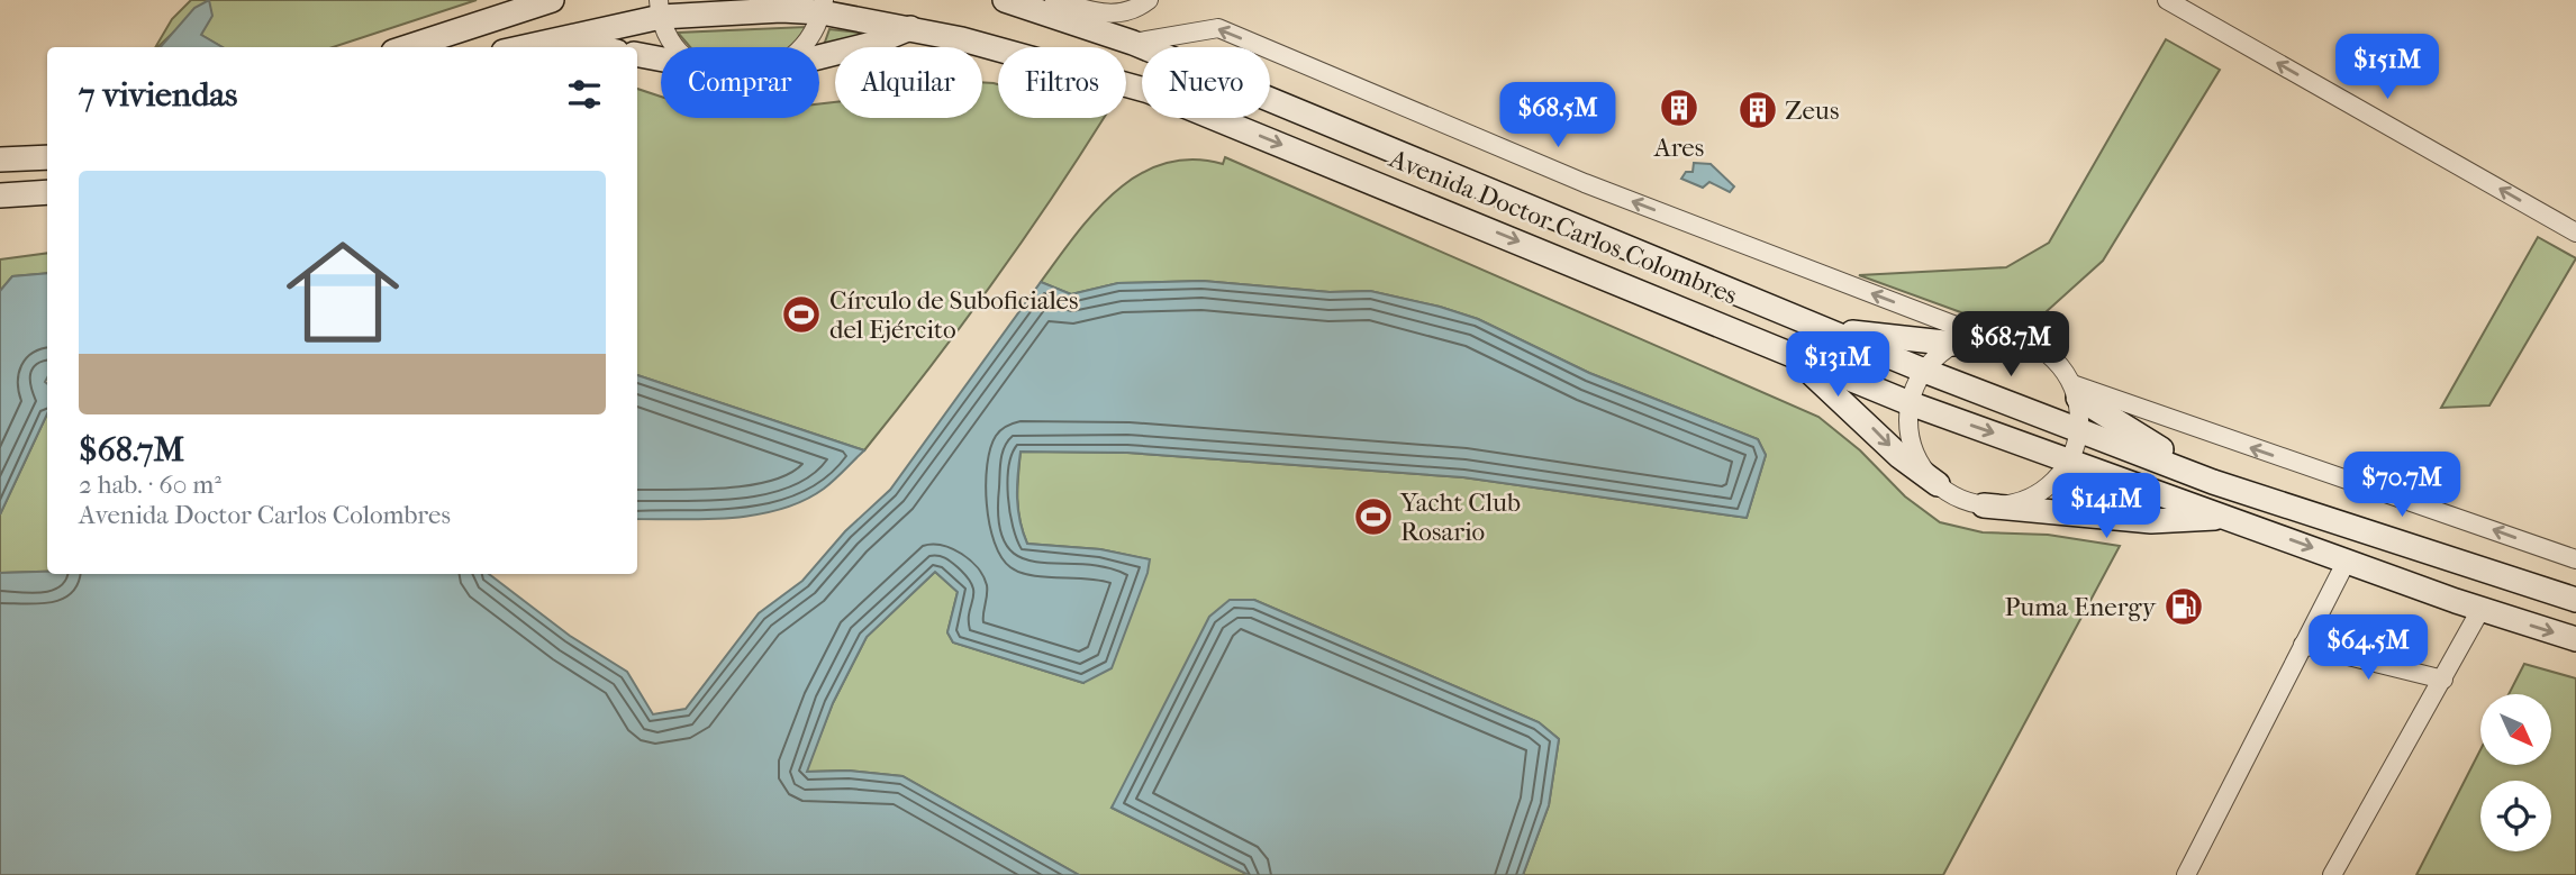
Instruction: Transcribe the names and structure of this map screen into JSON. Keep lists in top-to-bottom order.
{
  "streets": {
    "main road": ["Avenida Doctor Carlos Colombres"]
  },
  "places": {
    "building": ["Ares", "Zeus"],
    "sports": ["Círculo de Suboficiales del Ejército", "Yacht Club Rosario"],
    "fuel station": ["Puma Energy"]
  },
  "north": "bottom right",
  "page": {
    "price": [
      "$151M",
      "$68.5M",
      "$68.7M",
      "$131M",
      "$70.7M",
      "$141M",
      "$64.5M"
    ],
    "chip": [
      "Comprar",
      "Alquilar",
      "Filtros",
      "Nuevo"
    ],
    "heading": "7 viviendas",
    "list": [
      {
        "name": "$68.7M",
        "note": "2 hab. · 60 m² · Avenida Doctor Carlos Colombres"
      }
    ]
  }
}
